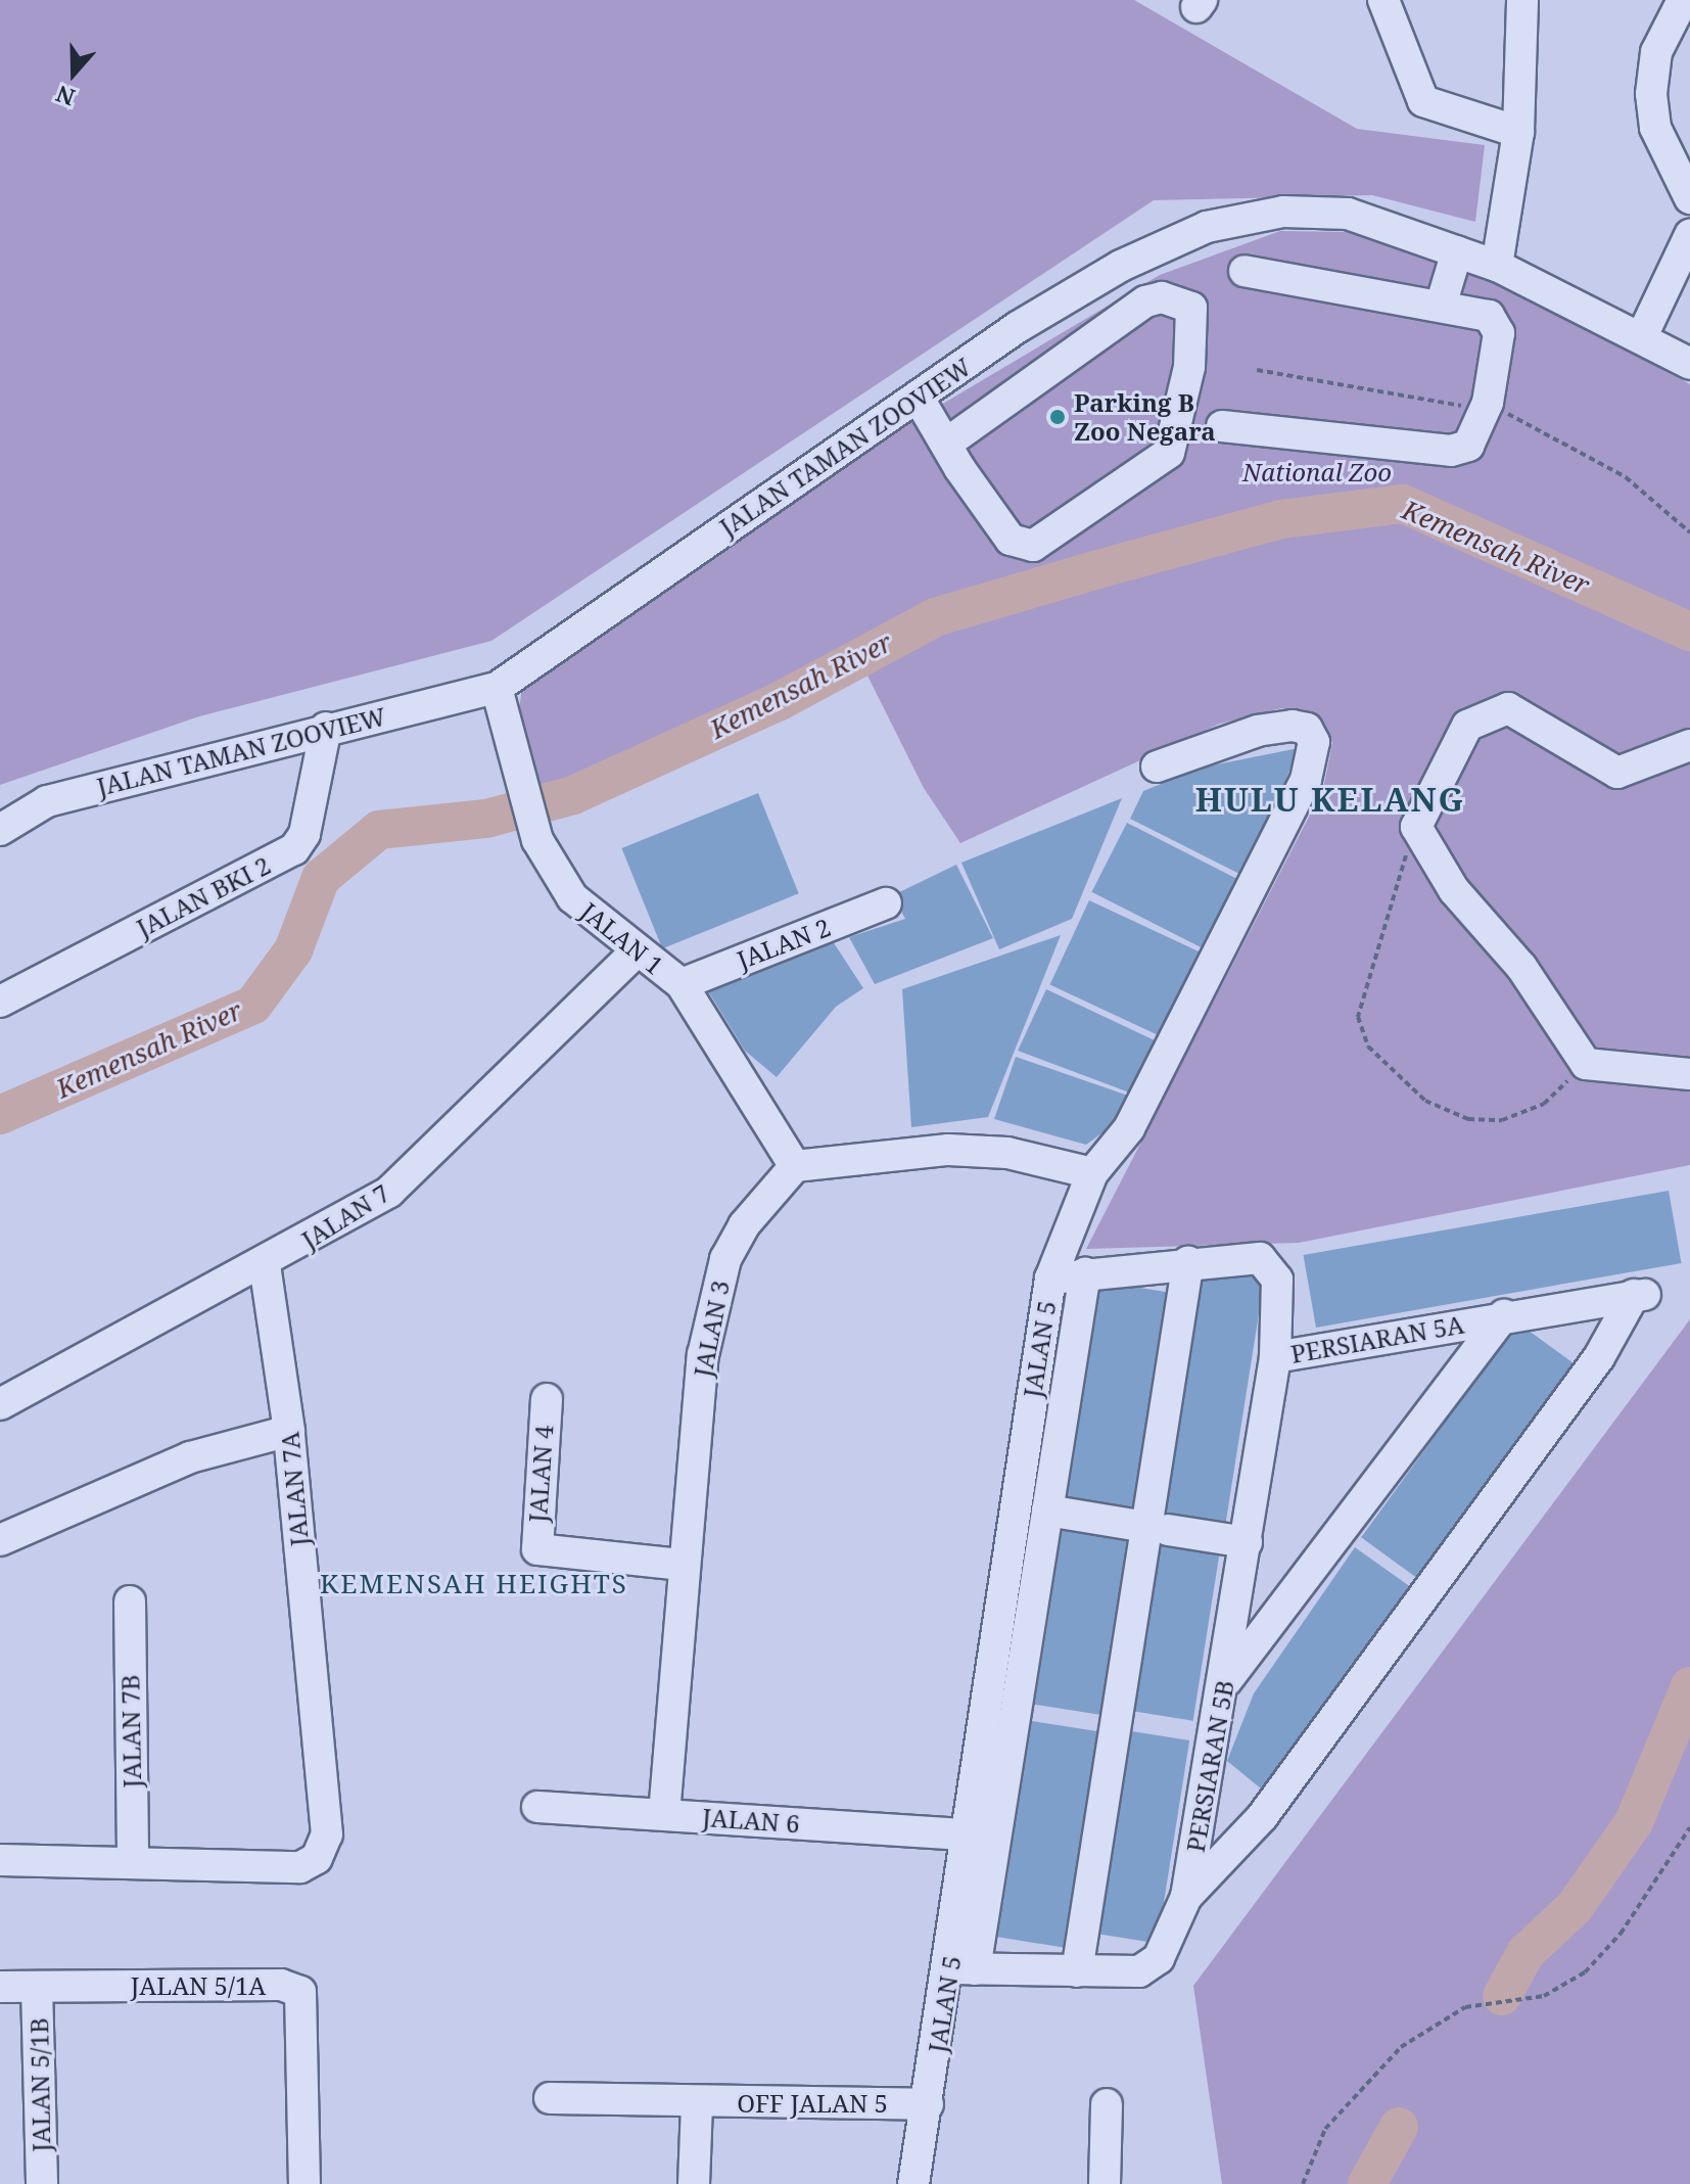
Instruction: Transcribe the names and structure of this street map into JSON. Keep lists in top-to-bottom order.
{
  "streets": {
    "street": [
      "JALAN TAMAN ZOOVIEW",
      "JALAN BKI 2",
      "JALAN 1",
      "JALAN 2",
      "JALAN 7",
      "JALAN 3",
      "PERSIARAN 5A",
      "JALAN 5",
      "JALAN 4",
      "JALAN 7A",
      "JALAN 7B",
      "PERSIARAN 5B",
      "JALAN 6",
      "JALAN 5/1A",
      "JALAN 5/1B",
      "OFF JALAN 5"
    ]
  },
  "crossings": [
    ["JALAN TAMAN ZOOVIEW", "JALAN BKI 2"],
    ["JALAN TAMAN ZOOVIEW", "JALAN 1"],
    ["JALAN 1", "JALAN 2"],
    ["JALAN 1", "JALAN 7"],
    ["JALAN 1", "JALAN 3"],
    ["JALAN 7", "JALAN 7A"],
    ["JALAN 3", "JALAN 4"],
    ["JALAN 3", "JALAN 6"],
    ["PERSIARAN 5A", "JALAN 5"],
    ["PERSIARAN 5A", "PERSIARAN 5B"],
    ["JALAN 5", "PERSIARAN 5B"],
    ["JALAN 5", "JALAN 6"],
    ["JALAN 5", "OFF JALAN 5"],
    ["JALAN 7A", "JALAN 7B"],
    ["JALAN 5/1A", "JALAN 5/1B"]
  ],
  "districts": ["HULU KELANG", "KEMENSAH HEIGHTS"],
  "water": ["Kemensah River"],
  "parks": ["National Zoo"],
  "places": ["Parking B Zoo Negara"],
  "north": "bottom"
}
